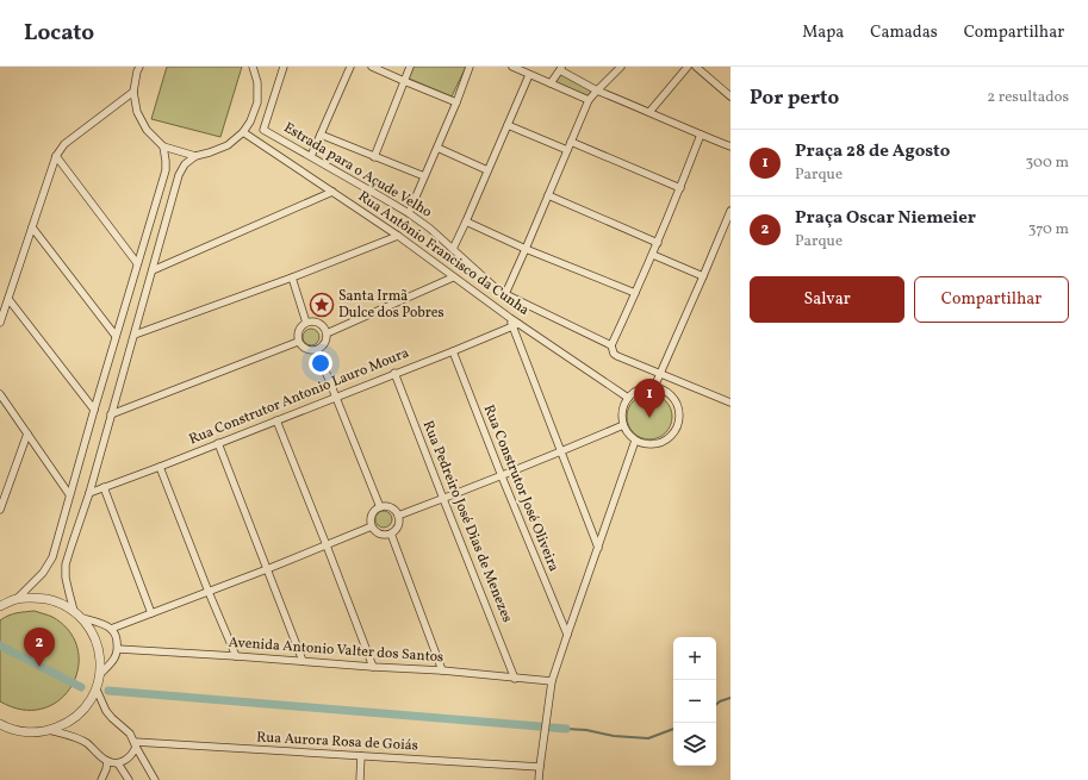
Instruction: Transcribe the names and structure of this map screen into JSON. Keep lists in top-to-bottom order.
{
  "streets": {
    "street": [
      "Estrada para o Açude Velho",
      "Rua Antônio Francisco da Cunha",
      "Rua Construtor Antonio Lauro Moura",
      "Rua Construtor José Oliveira",
      "Rua Pedreiro José Dias de Menezes",
      "Avenida Antonio Valter dos Santos",
      "Rua Aurora Rosa de Goiás"
    ]
  },
  "crossings": [
    ["Rua Antônio Francisco da Cunha", "Rua Construtor Antonio Lauro Moura"],
    ["Rua Construtor Antonio Lauro Moura", "Rua Construtor José Oliveira"],
    ["Rua Construtor Antonio Lauro Moura", "Rua Pedreiro José Dias de Menezes"],
    ["Rua Pedreiro José Dias de Menezes", "Avenida Antonio Valter dos Santos"]
  ],
  "places": {
    "place": ["Santa Irmã Dulce dos Pobres"]
  },
  "page": {
    "header": "Locato",
    "nav": ["Mapa", "Camadas", "Compartilhar"],
    "heading": ["Por perto", "2 resultados"],
    "list": [
      {
        "mark": "1",
        "name": "Praça 28 de Agosto",
        "note": "Parque",
        "value": "300 m"
      },
      {
        "mark": "2",
        "name": "Praça Oscar Niemeier",
        "note": "Parque",
        "value": "370 m"
      }
    ],
    "buttons": ["Salvar", "Compartilhar"],
    "pins": ["1", "2"],
    "map_buttons": ["+", "−"]
  }
}
